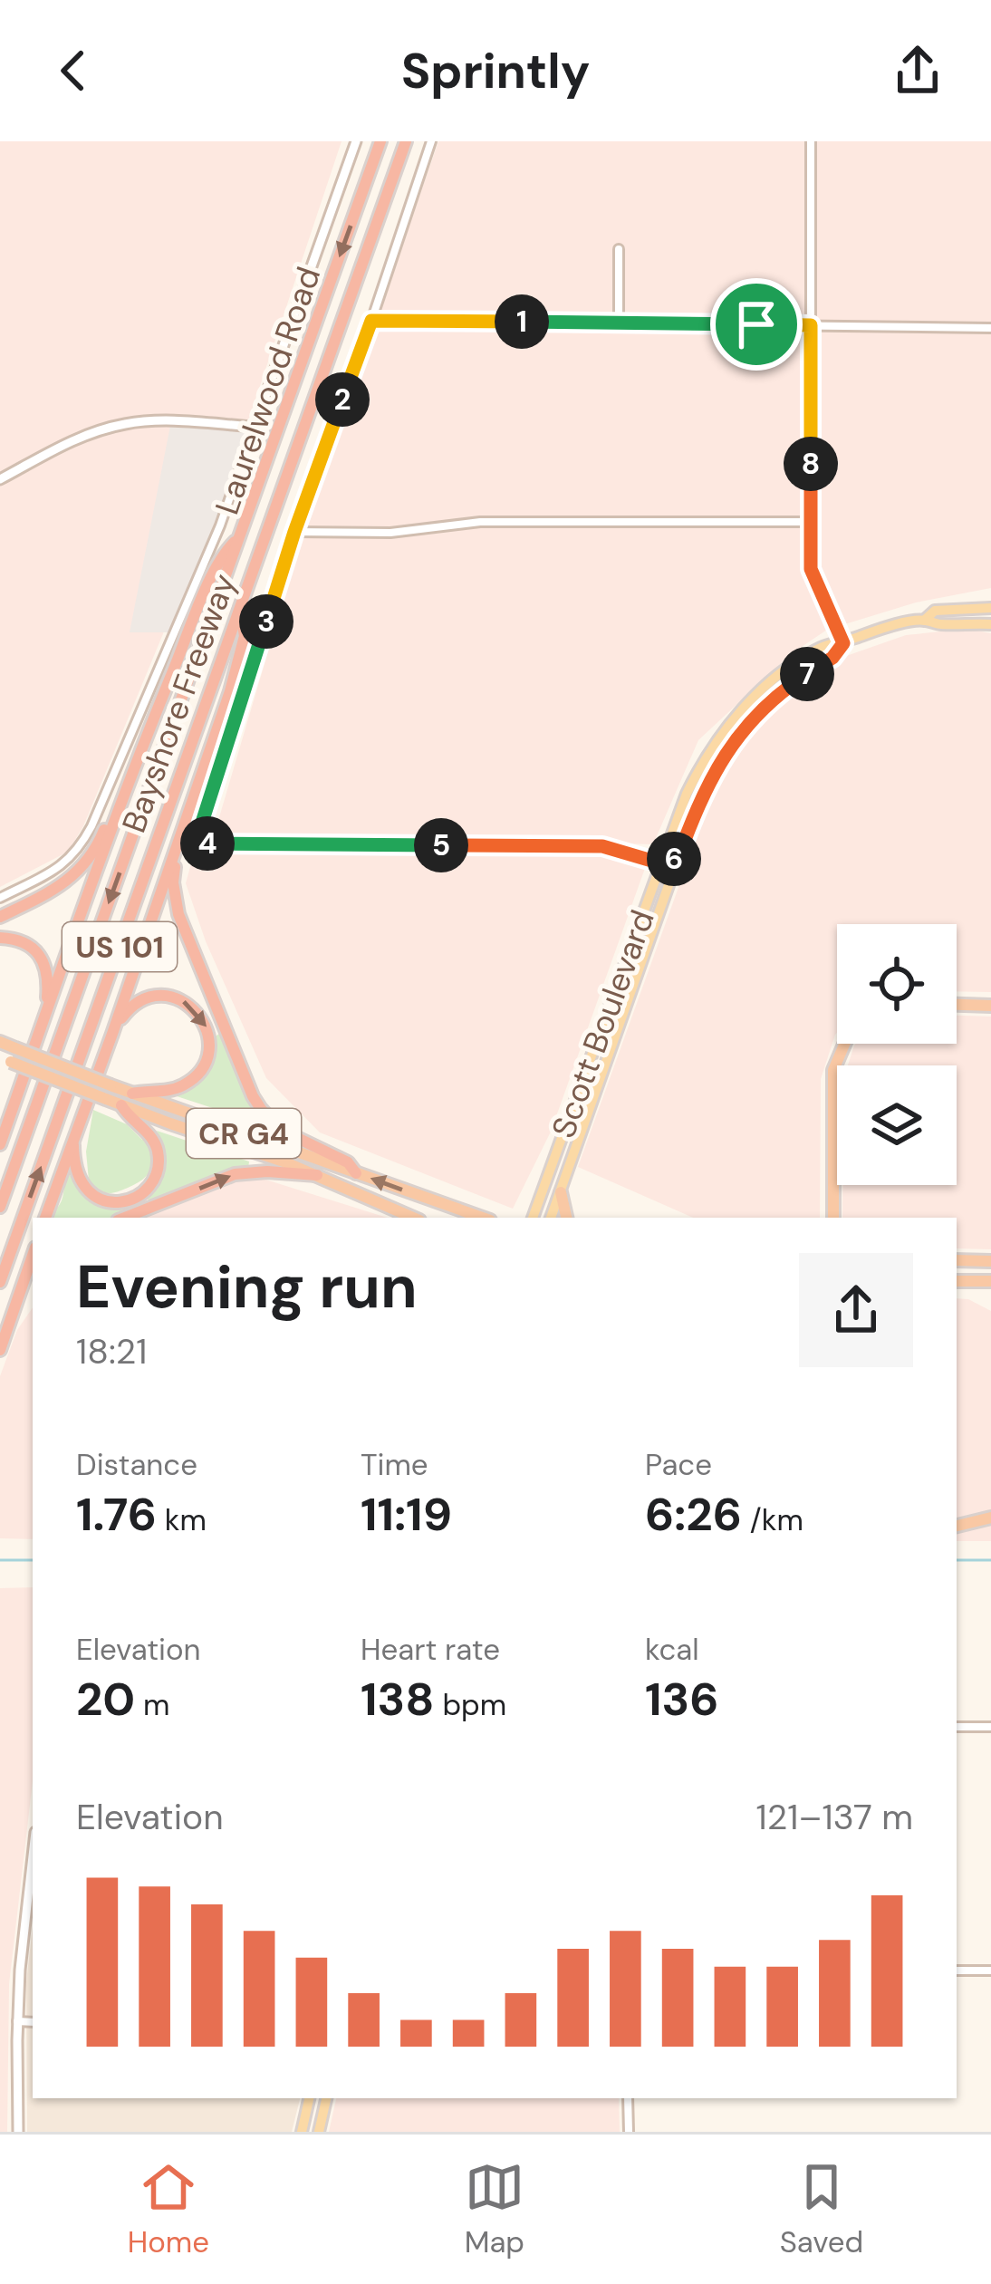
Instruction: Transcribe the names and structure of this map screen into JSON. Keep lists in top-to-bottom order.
{
  "streets": {
    "highway": ["Bayshore Freeway", "US 101", "CR G4"],
    "main road": ["Scott Boulevard"],
    "street": ["Laurelwood Road"]
  },
  "page": {
    "header": "Sprintly",
    "pins": [
      "1",
      "2",
      "8",
      "3",
      "7",
      "4",
      "5",
      "6"
    ],
    "heading": ["Evening run", "18:21"],
    "stats": [
      ["Distance", "1.76 km"],
      ["Time", "11:19"],
      ["Pace", "6:26 /km"],
      ["Elevation", "20 m"],
      ["Heart rate", "138 bpm"],
      ["kcal", "136"]
    ],
    "chart": ["Elevation", "121–137 m"],
    "tabs": ["Home", "Map", "Saved"]
  }
}
